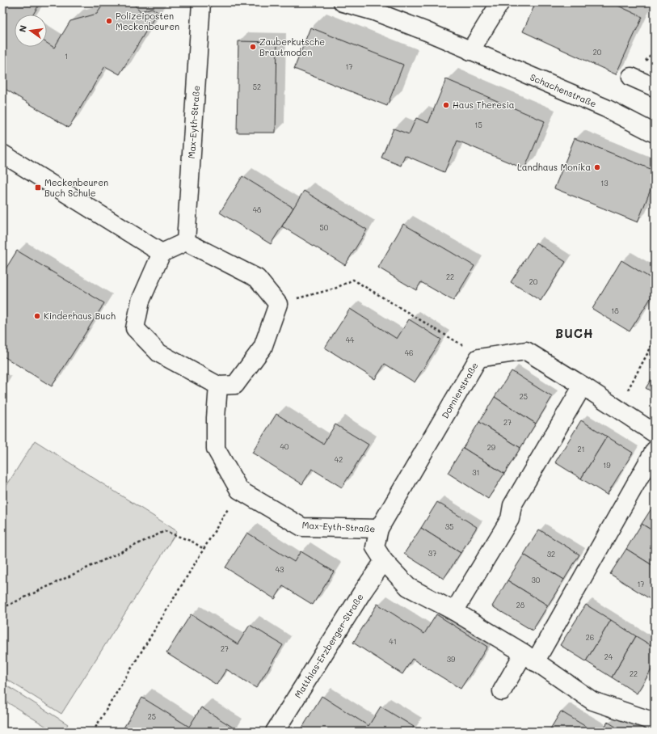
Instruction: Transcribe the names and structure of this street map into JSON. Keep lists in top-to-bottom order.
{
  "streets": {
    "street": [
      "Schachenstraße",
      "Max-Eyth-Straße",
      "Dornierstraße",
      "Matthias-Erzberger-Straße"
    ]
  },
  "crossings": [
    ["Max-Eyth-Straße", "Dornierstraße"],
    ["Max-Eyth-Straße", "Matthias-Erzberger-Straße"]
  ],
  "districts": ["BUCH"],
  "places": {
    "other": [
      "Polizeiposten Meckenbeuren",
      "Zauberkutsche Brautmoden",
      "Haus Theresia",
      "Landhaus Monika",
      "Kinderhaus Buch"
    ],
    "transit": ["Meckenbeuren Buch Schule"]
  },
  "house_numbers": [
    "20",
    "1",
    "17",
    "52",
    "15",
    "13",
    "48",
    "50",
    "22",
    "20",
    "18",
    "44",
    "46",
    "25",
    "27",
    "40",
    "29",
    "21",
    "42",
    "19",
    "31",
    "35",
    "37",
    "32",
    "43",
    "30",
    "17",
    "28",
    "26",
    "41",
    "27",
    "24",
    "39",
    "22",
    "25"
  ],
  "north": "left"
}
